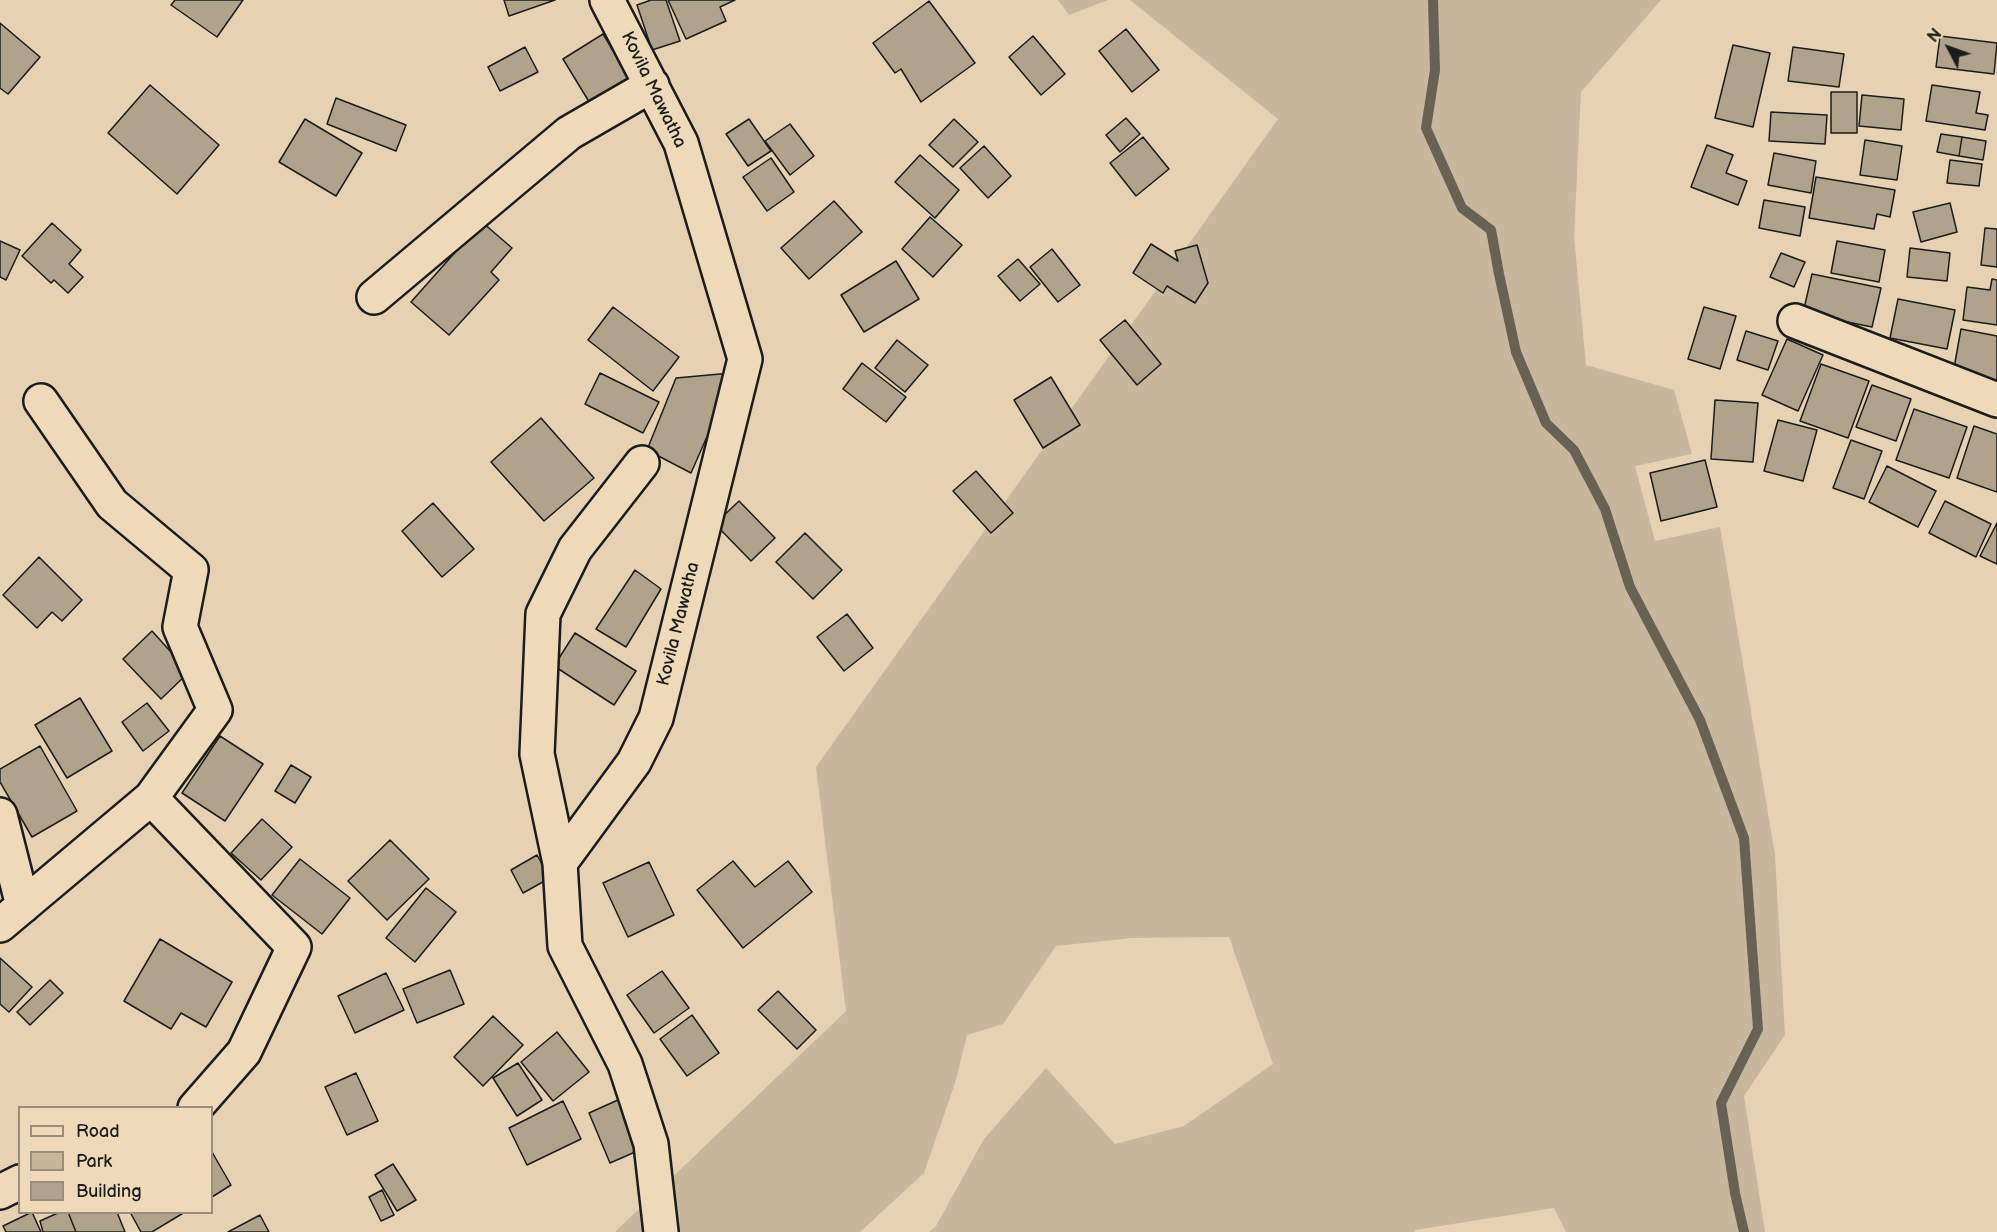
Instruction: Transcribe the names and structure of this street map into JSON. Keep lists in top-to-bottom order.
{
  "streets": {
    "street": ["Kovila Mawatha"]
  },
  "legend": ["Road", "Park", "Building"],
  "north": "top left"
}
